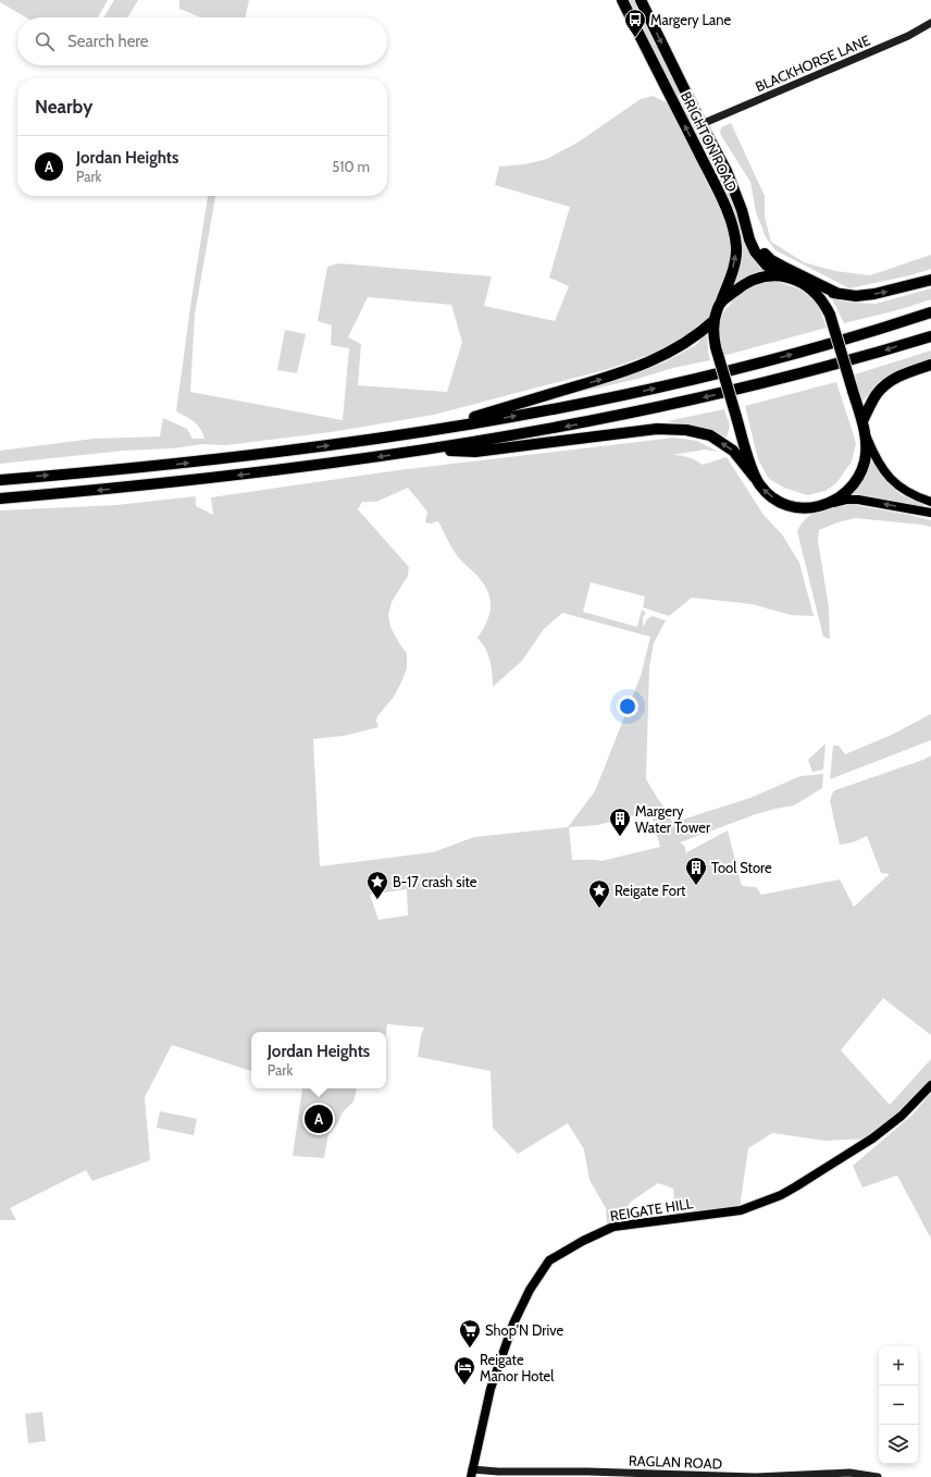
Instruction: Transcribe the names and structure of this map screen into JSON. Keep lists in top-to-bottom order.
{
  "streets": {
    "highway": ["BRIGHTON ROAD"],
    "main road": ["REIGATE HILL"],
    "street": ["BLACKHORSE LANE", "RAGLAN ROAD"]
  },
  "crossings": [
    ["BLACKHORSE LANE", "BRIGHTON ROAD"],
    ["REIGATE HILL", "RAGLAN ROAD"]
  ],
  "places": {
    "bus stop": ["Margery Lane"],
    "building": ["Margery Water Tower", "Tool Store"],
    "place": ["B-17 crash site", "Reigate Fort"],
    "supermarket": ["Shop'N Drive"],
    "hotel": ["Reigate Manor Hotel"]
  },
  "page": {
    "search": "Search here",
    "heading": "Nearby",
    "list": [
      {
        "mark": "A",
        "name": "Jordan Heights",
        "note": "Park",
        "value": "510 m"
      }
    ],
    "popup": ["Jordan Heights", "Park"],
    "pins": "A",
    "map_buttons": ["+", "−"]
  }
}
